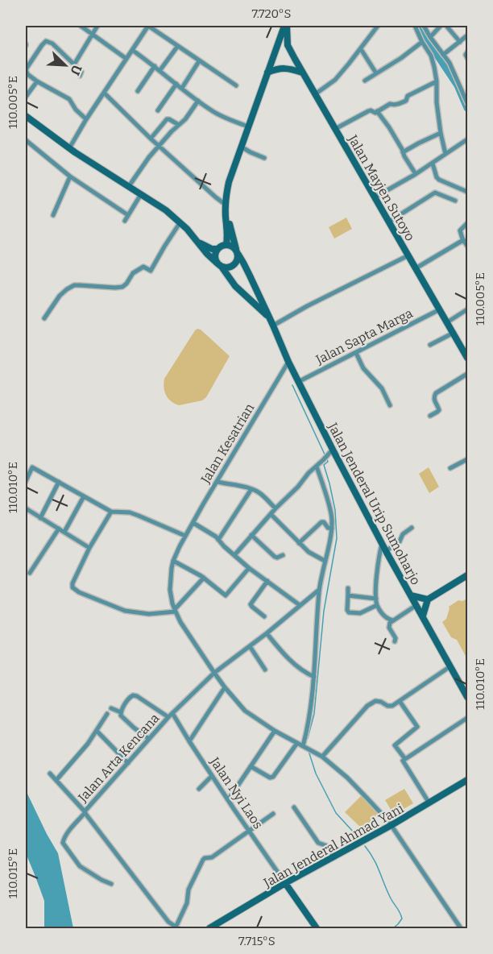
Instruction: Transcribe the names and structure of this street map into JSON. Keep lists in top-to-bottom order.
{
  "streets": {
    "main road": ["Jalan Mayjen Sutoyo", "Jalan Jenderal Urip Sumoharjo", "Jalan Jenderal Ahmad Yani"],
    "street": [
      "Jalan Sapta Marga",
      "Jalan Kesatrian",
      "Jalan Arta Kencana",
      "Jalan Nyi Laos"
    ]
  },
  "crossings": [
    ["Jalan Mayjen Sutoyo", "Jalan Sapta Marga"],
    ["Jalan Sapta Marga", "Jalan Jenderal Urip Sumoharjo"],
    ["Jalan Kesatrian", "Jalan Jenderal Urip Sumoharjo"],
    ["Jalan Kesatrian", "Jalan Arta Kencana"],
    ["Jalan Kesatrian", "Jalan Jenderal Ahmad Yani"],
    ["Jalan Arta Kencana", "Jalan Nyi Laos"],
    ["Jalan Nyi Laos", "Jalan Jenderal Ahmad Yani"]
  ],
  "north": "bottom right",
  "coordinates": [
    "7.720°S",
    "110.005°E",
    "110.010°E",
    "110.015°E",
    "7.715°S"
  ]
}
